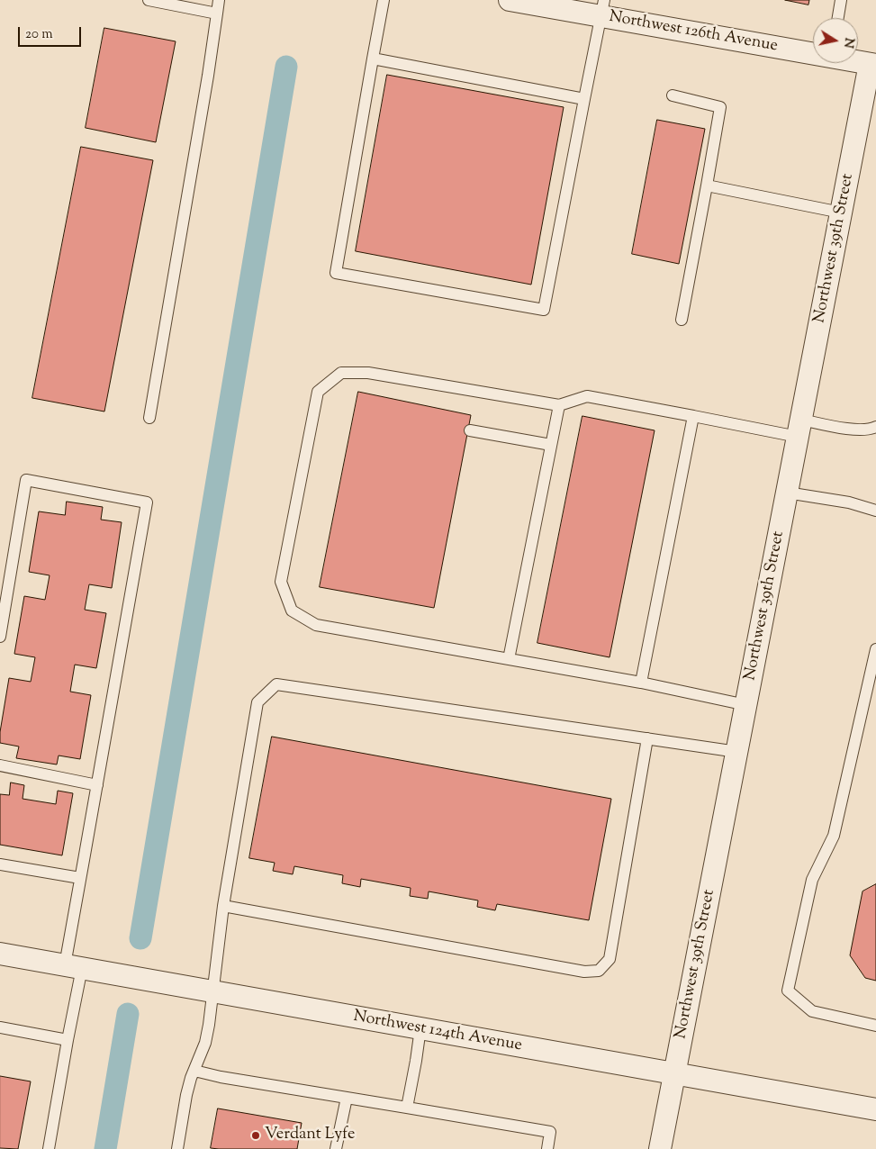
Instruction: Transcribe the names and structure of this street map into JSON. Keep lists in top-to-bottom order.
{
  "streets": {
    "street": ["Northwest 126th Avenue", "Northwest 39th Street", "Northwest 124th Avenue"]
  },
  "crossings": [
    ["Northwest 126th Avenue", "Northwest 39th Street"],
    ["Northwest 39th Street", "Northwest 124th Avenue"]
  ],
  "places": ["Verdant Lyfe"],
  "scale_bar": "20 m",
  "north": "right"
}
